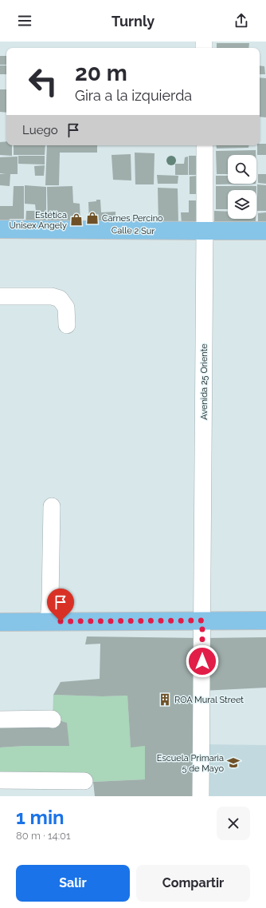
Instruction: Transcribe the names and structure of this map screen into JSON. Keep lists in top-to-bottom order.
{
  "streets": {
    "main road": ["Calle 2 Sur"],
    "street": ["Avenida 25 Oriente"]
  },
  "crossings": [
    ["Calle 2 Sur", "Avenida 25 Oriente"]
  ],
  "places": {
    "shop": ["Carnes Percino", "Estética Unisex Angely"],
    "building": ["ROA Mural Street"],
    "school or university": ["Escuela Primaria 5 de Mayo"]
  },
  "page": {
    "header": "Turnly",
    "turn": ["20 m", "Gira a la izquierda"],
    "then": "Luego",
    "heading": ["1 min", "80 m · 14:01"],
    "buttons": ["Salir", "Compartir"]
  }
}
